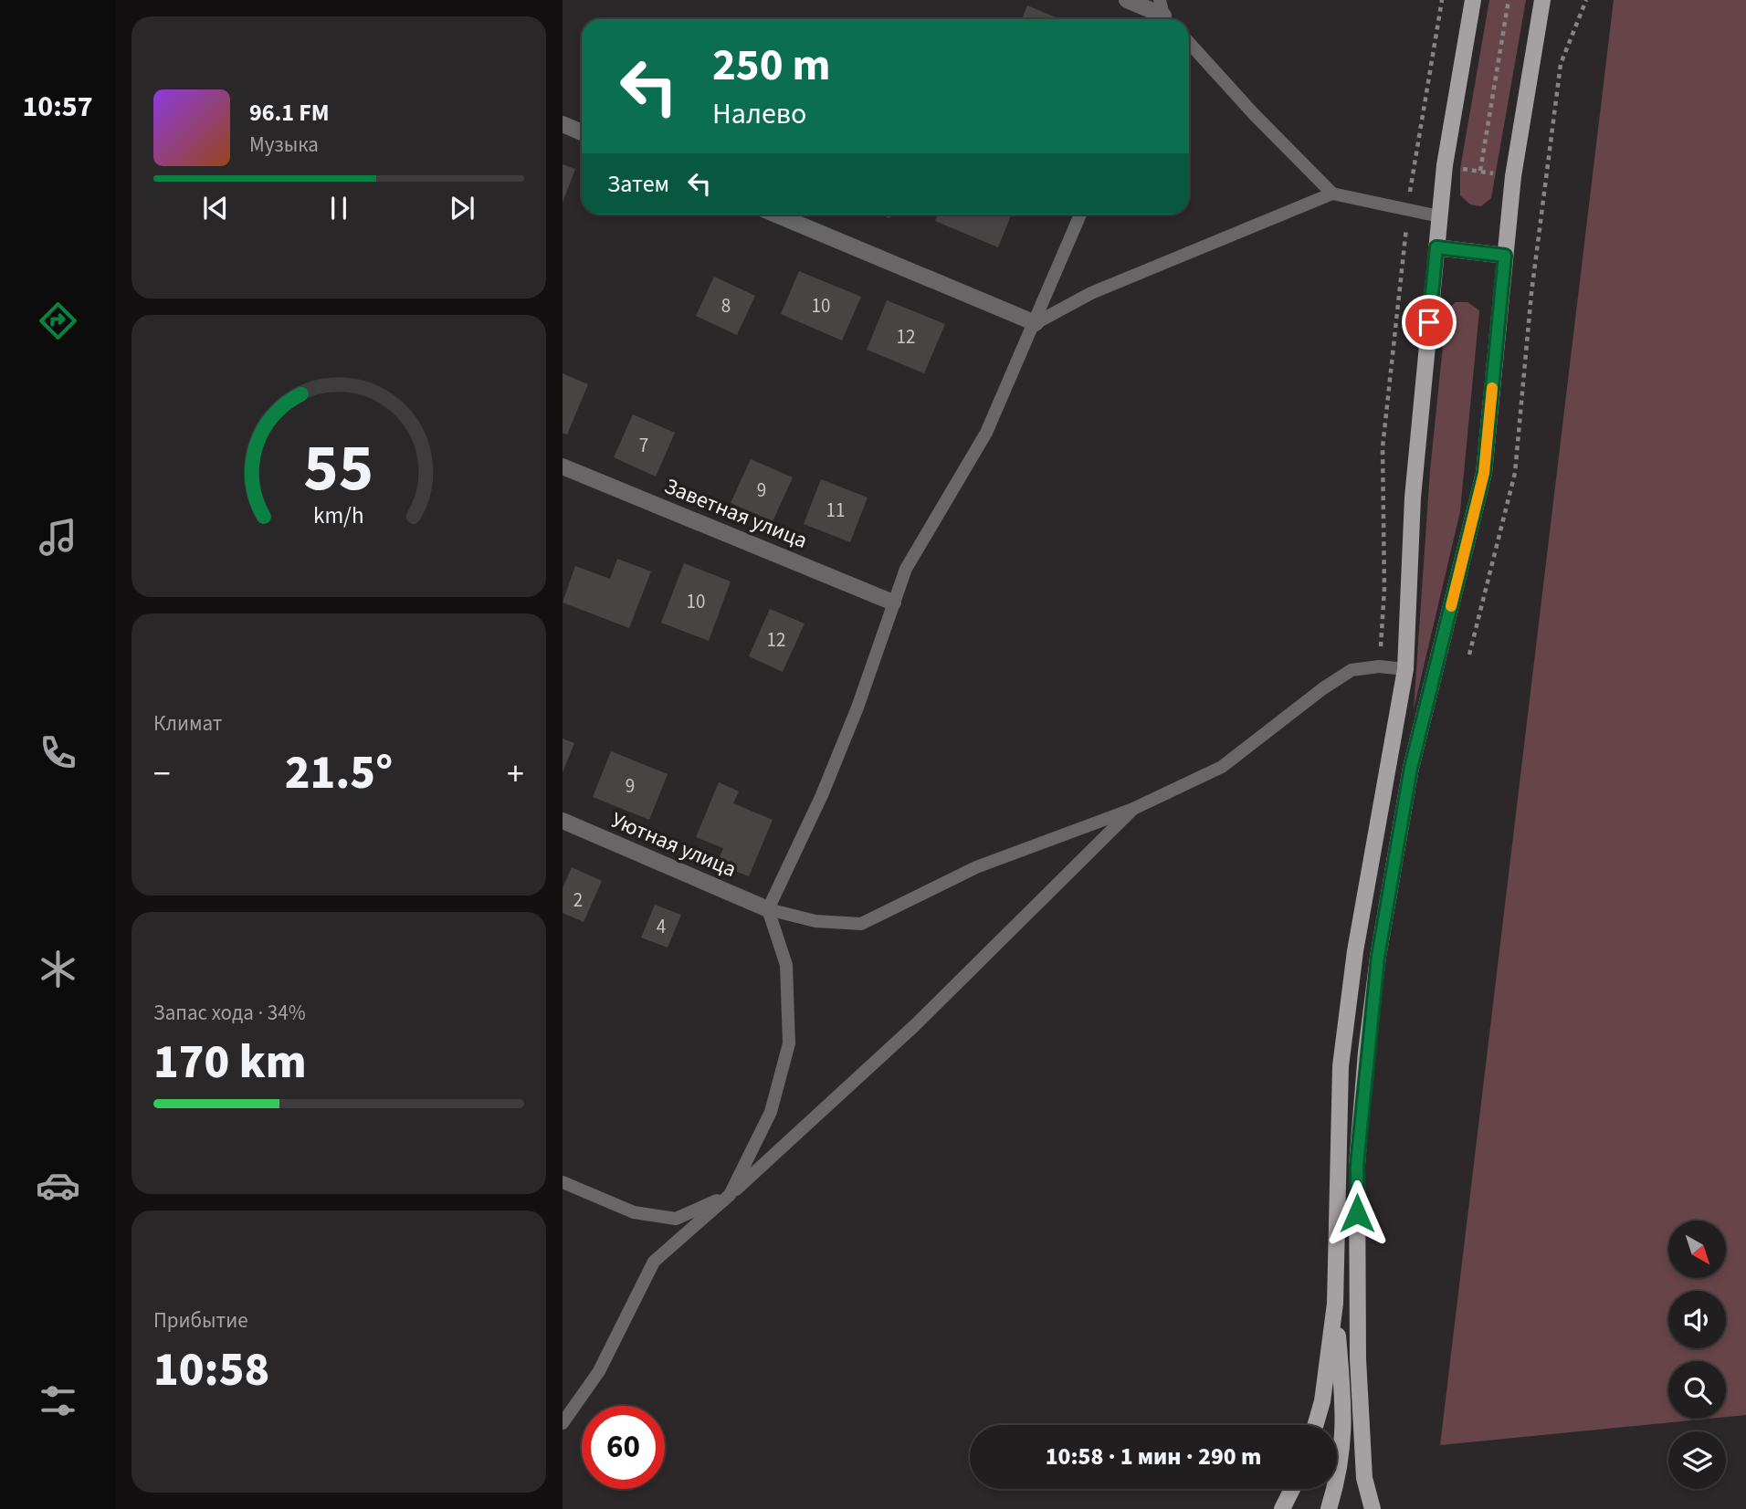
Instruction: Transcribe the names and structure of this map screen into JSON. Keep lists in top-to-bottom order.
{
  "streets": {
    "street": ["Заветная улица", "Уютная улица"]
  },
  "house_numbers": [
    "8",
    "10",
    "12",
    "7",
    "9",
    "11",
    "10",
    "12",
    "9",
    "2",
    "4"
  ],
  "north": "bottom right",
  "page": {
    "tabs": "10:57",
    "turn": ["250 m", "Налево"],
    "song": ["96.1 FM", "Музыка"],
    "then": "Затем",
    "tile": [
      "Климат",
      ["Запас хода · 34%", "170 km"],
      ["Прибытие", "10:58"]
    ],
    "heat": ["−", "21.5°", "+"],
    "limit": "60",
    "trip": "10:58 · 1 мин · 290 m",
    "gauge": ["55", "km/h"]
  }
}
